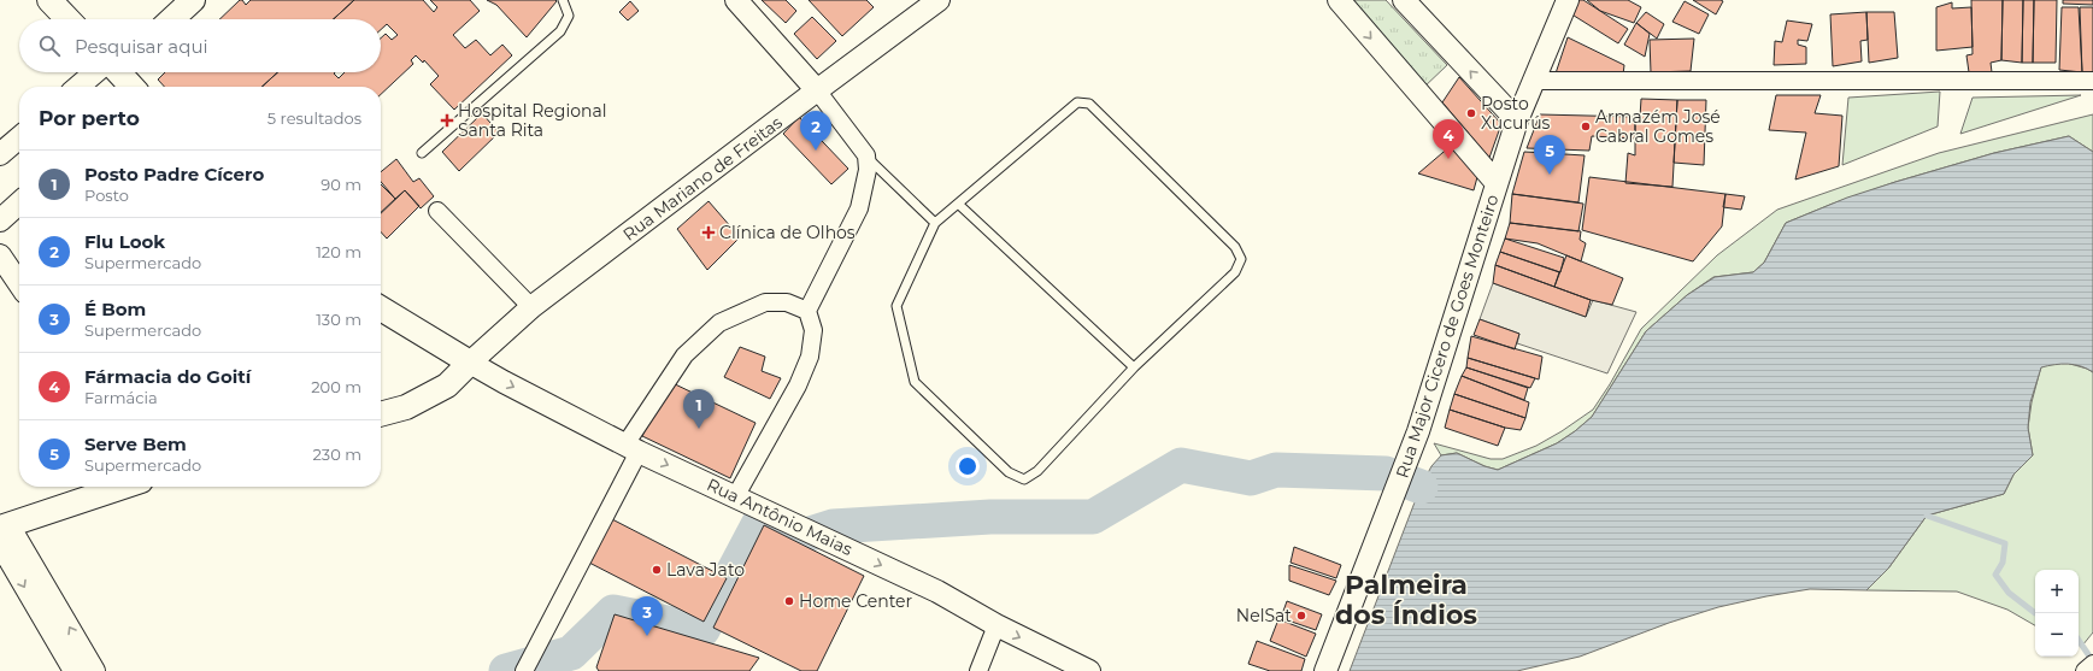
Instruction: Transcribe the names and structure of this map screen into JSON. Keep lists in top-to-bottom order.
{
  "streets": {
    "street": ["Rua Mariano de Freitas", "Rua Major Cicero de Goes Monteiro", "Rua Antônio Maias"]
  },
  "crossings": [
    ["Rua Mariano de Freitas", "Rua Antônio Maias"]
  ],
  "one_way": ["Rua Antônio Maias"],
  "districts": ["Palmeira dos Índios"],
  "places": {
    "other": [
      "Posto Xucurús",
      "Armazém José Cabral Gomes",
      "Lava Jato",
      "Home Center",
      "NelSat"
    ],
    "health": ["Hospital Regional Santa Rita", "Clínica de Olhos"]
  },
  "page": {
    "search": "Pesquisar aqui",
    "heading": ["Por perto", "5 resultados"],
    "pins": [
      "2",
      "4",
      "5",
      "1",
      "3"
    ],
    "list": [
      {
        "mark": "1",
        "name": "Posto Padre Cícero",
        "note": "Posto",
        "value": "90 m"
      },
      {
        "mark": "2",
        "name": "Flu Look",
        "note": "Supermercado",
        "value": "120 m"
      },
      {
        "mark": "3",
        "name": "É Bom",
        "note": "Supermercado",
        "value": "130 m"
      },
      {
        "mark": "4",
        "name": "Fármacia do Goití",
        "note": "Farmácia",
        "value": "200 m"
      },
      {
        "mark": "5",
        "name": "Serve Bem",
        "note": "Supermercado",
        "value": "230 m"
      }
    ],
    "map_buttons": ["+", "−"]
  }
}
